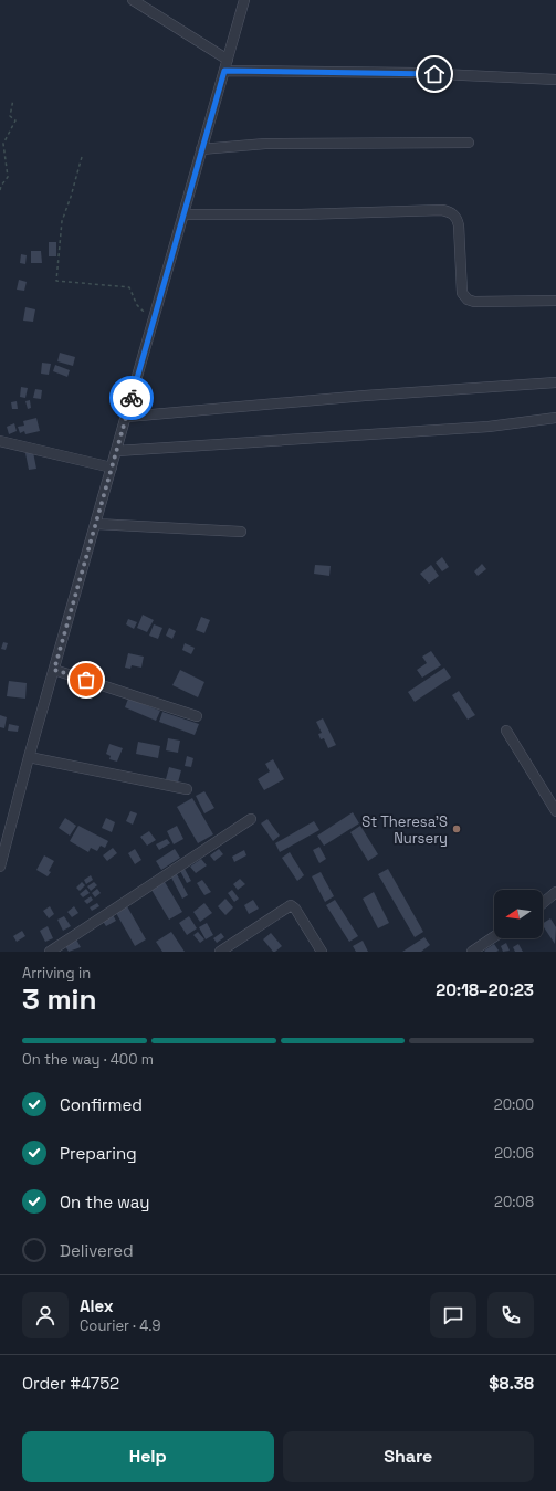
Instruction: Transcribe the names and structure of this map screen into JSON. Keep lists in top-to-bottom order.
{
  "places": ["St Theresa'S Nursery"],
  "north": "left",
  "page": {
    "heading": ["3 min", "Arriving in", "20:18–20:23"],
    "panel": [
      "Alex",
      "Courier · 4.9",
      "Order #4752",
      "$8.38"
    ],
    "bar": "On the way · 400 m",
    "list": [
      ["Confirmed", "20:00"],
      ["Preparing", "20:06"],
      ["On the way", "20:08"],
      "Delivered"
    ],
    "buttons": ["Help", "Share"]
  }
}
